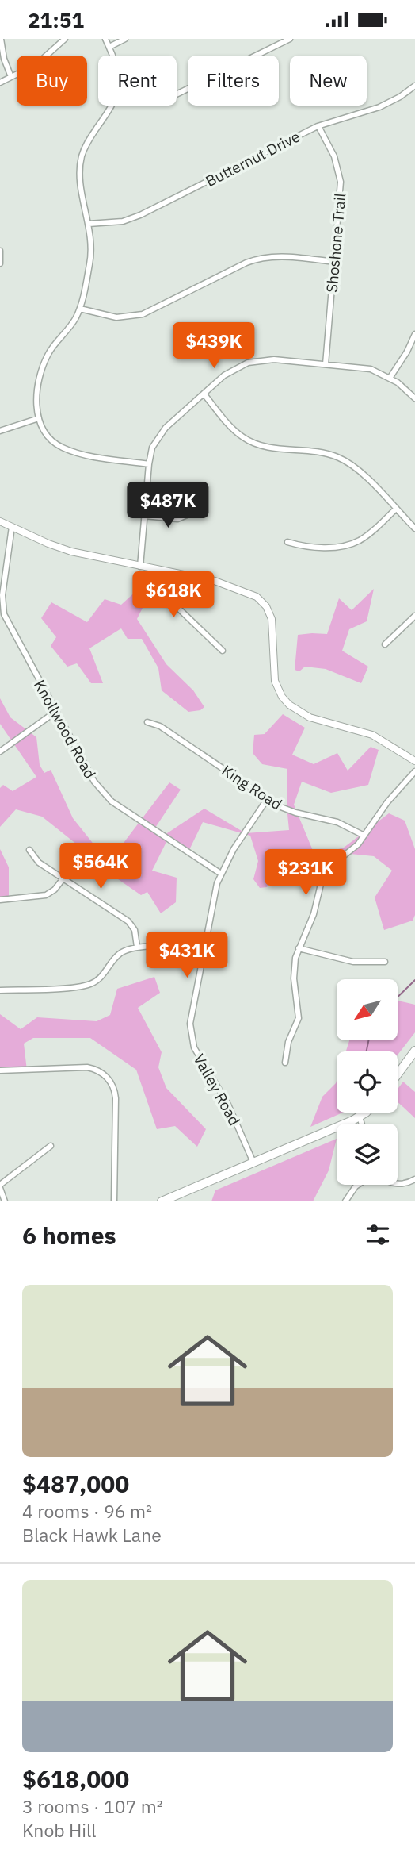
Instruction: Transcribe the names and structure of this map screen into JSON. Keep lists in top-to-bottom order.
{
  "streets": {
    "street": [
      "Butternut Drive",
      "Shoshone Trail",
      "Knollwood Road",
      "King Road",
      "Valley Road"
    ]
  },
  "crossings": [
    ["Butternut Drive", "Shoshone Trail"],
    ["Knollwood Road", "Valley Road"],
    ["King Road", "Valley Road"]
  ],
  "north": "bottom left",
  "page": {
    "status": "21:51",
    "chip": [
      "Buy",
      "Rent",
      "Filters",
      "New"
    ],
    "price": [
      "$439K",
      "$487K",
      "$618K",
      "$564K",
      "$231K",
      "$431K"
    ],
    "heading": "6 homes",
    "list": [
      {
        "name": "$487,000",
        "note": "4 rooms · 96 m² · Black Hawk Lane"
      },
      {
        "name": "$618,000",
        "note": "3 rooms · 107 m² · Knob Hill"
      }
    ]
  }
}
